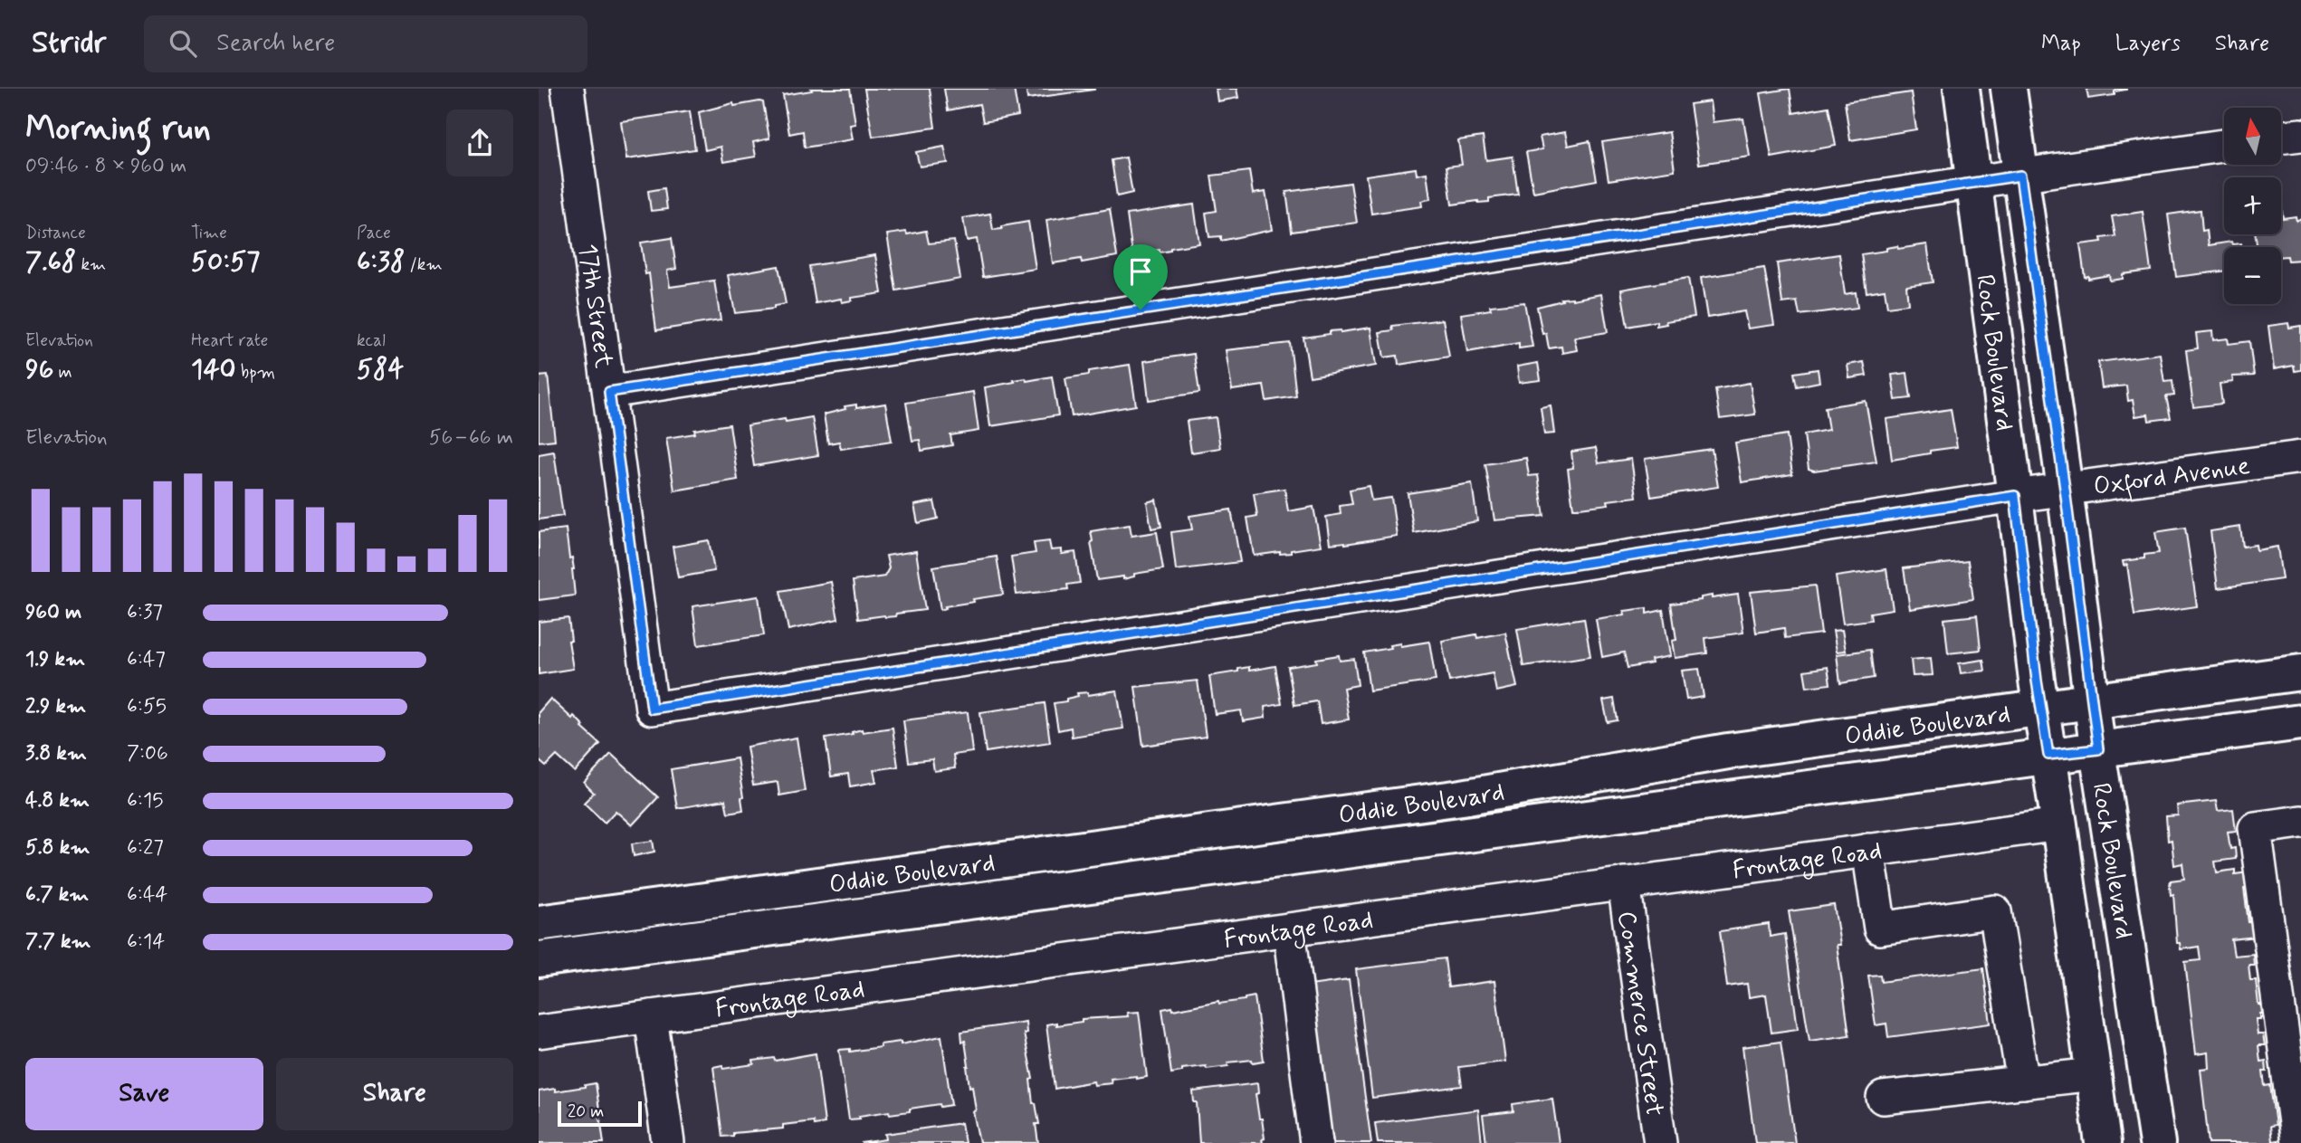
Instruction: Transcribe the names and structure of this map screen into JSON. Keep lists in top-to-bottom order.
{
  "streets": {
    "main road": ["Rock Boulevard", "Oddie Boulevard"],
    "street": [
      "17th Street",
      "Oxford Avenue",
      "Frontage Road",
      "Commerce Street"
    ]
  },
  "crossings": [
    ["17th Street", "Oxford Avenue"],
    ["Rock Boulevard", "Oxford Avenue"],
    ["Rock Boulevard", "Oddie Boulevard"],
    ["Rock Boulevard", "Frontage Road"],
    ["Frontage Road", "Commerce Street"]
  ],
  "scale_bar": "20 m",
  "north": "top",
  "page": {
    "header": "Stridr",
    "search": "Search here",
    "nav": ["Map", "Layers", "Share"],
    "heading": ["Morning run", "09:46 · 8 × 960 m"],
    "map_buttons": ["+", "−"],
    "stats": [
      ["Distance", "7.68 km"],
      ["Time", "50:57"],
      ["Pace", "6:38 /km"],
      ["Elevation", "96 m"],
      ["Heart rate", "140 bpm"],
      ["kcal", "584"]
    ],
    "chart": ["Elevation", "56–66 m"],
    "list": [
      {
        "name": "960 m",
        "note": "6:37"
      },
      {
        "name": "1.9 km",
        "note": "6:47"
      },
      {
        "name": "2.9 km",
        "note": "6:55"
      },
      {
        "name": "3.8 km",
        "note": "7:06"
      },
      {
        "name": "4.8 km",
        "note": "6:15"
      },
      {
        "name": "5.8 km",
        "note": "6:27"
      },
      {
        "name": "6.7 km",
        "note": "6:44"
      },
      {
        "name": "7.7 km",
        "note": "6:14"
      }
    ],
    "buttons": ["Save", "Share"],
    "scale": "20 m"
  }
}
